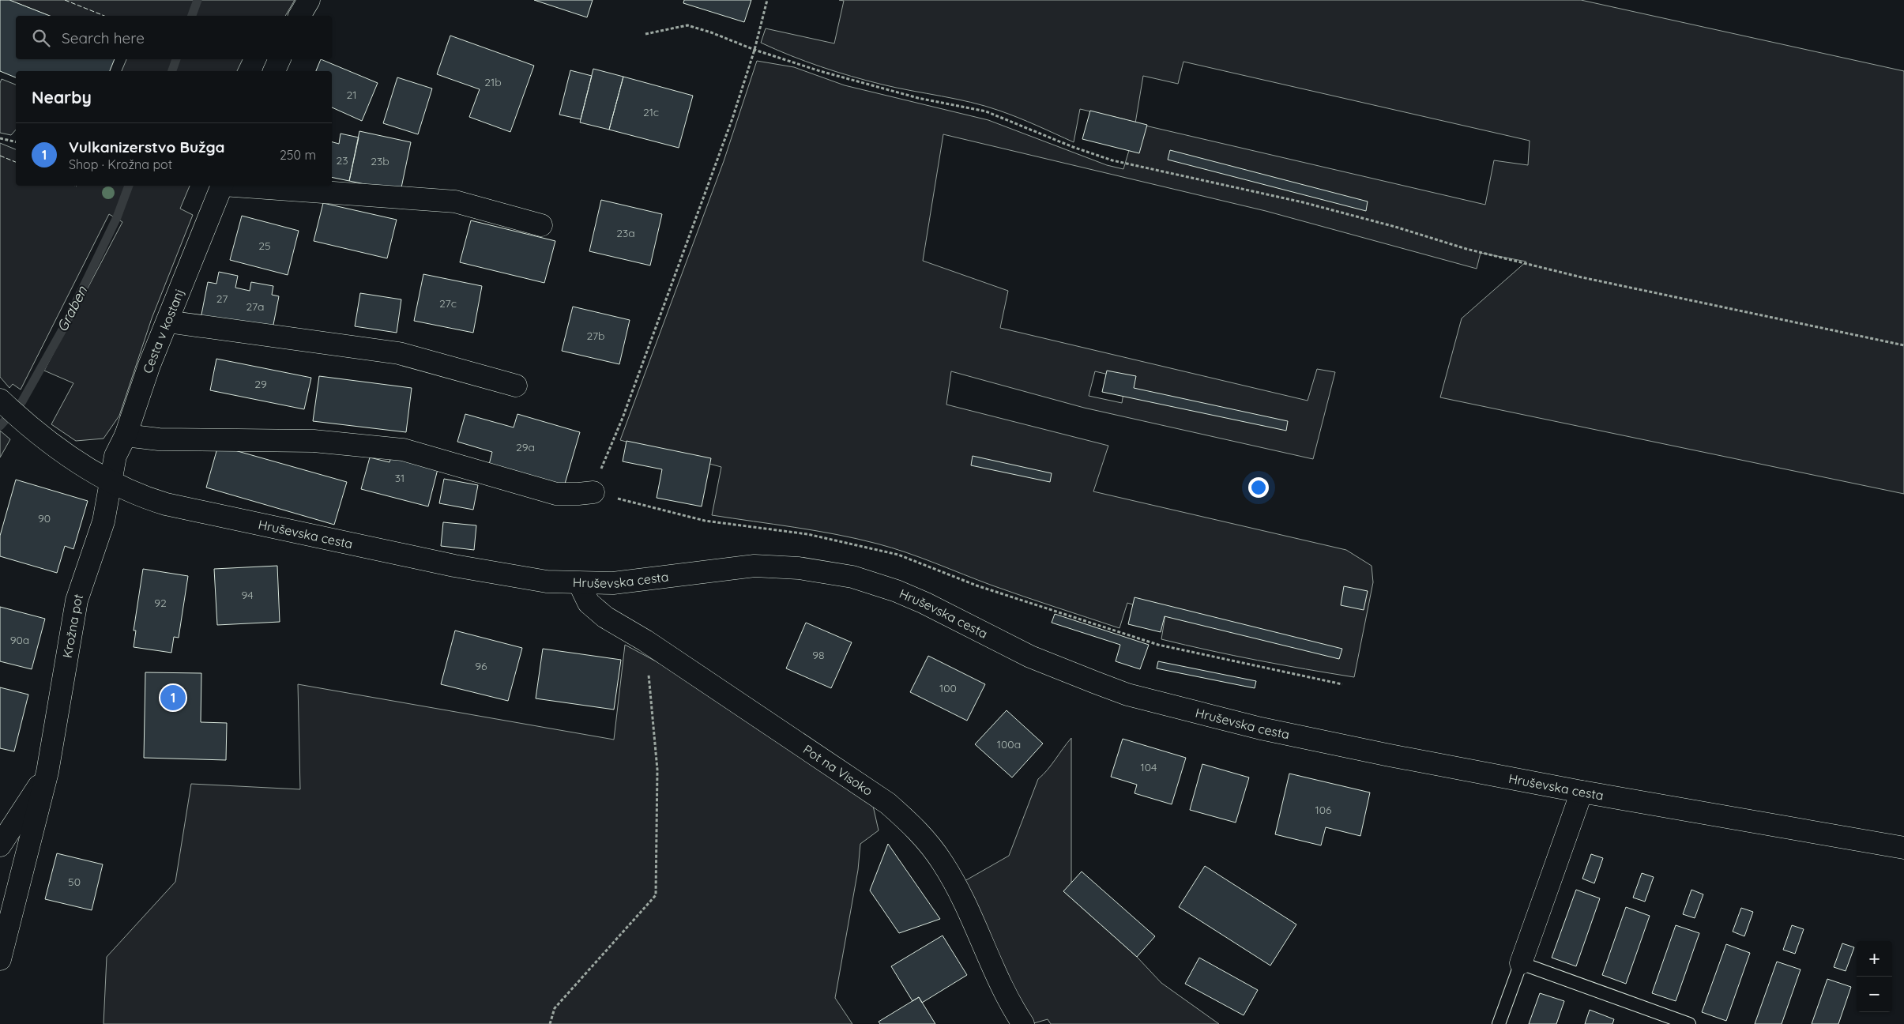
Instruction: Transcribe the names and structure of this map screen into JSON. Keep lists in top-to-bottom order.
{
  "streets": {
    "street": [
      "Cesta v kostanj",
      "Hruševska cesta",
      "Krožna pot",
      "Pot na Visoko"
    ]
  },
  "crossings": [
    ["Cesta v kostanj", "Hruševska cesta"],
    ["Cesta v kostanj", "Krožna pot"],
    ["Hruševska cesta", "Krožna pot"],
    ["Hruševska cesta", "Pot na Visoko"]
  ],
  "water": ["Graben"],
  "house_numbers": [
    "21b",
    "21",
    "21c",
    "23",
    "23b",
    "23a",
    "25",
    "27",
    "27c",
    "27a",
    "27b",
    "29",
    "29a",
    "31",
    "90",
    "94",
    "92",
    "90a",
    "98",
    "96",
    "100",
    "100a",
    "104",
    "106",
    "50"
  ],
  "page": {
    "search": "Search here",
    "heading": "Nearby",
    "list": [
      {
        "mark": "1",
        "name": "Vulkanizerstvo Bužga",
        "note": "Shop · Krožna pot",
        "value": "250 m"
      }
    ],
    "pins": "1",
    "map_buttons": ["+", "−"]
  }
}
